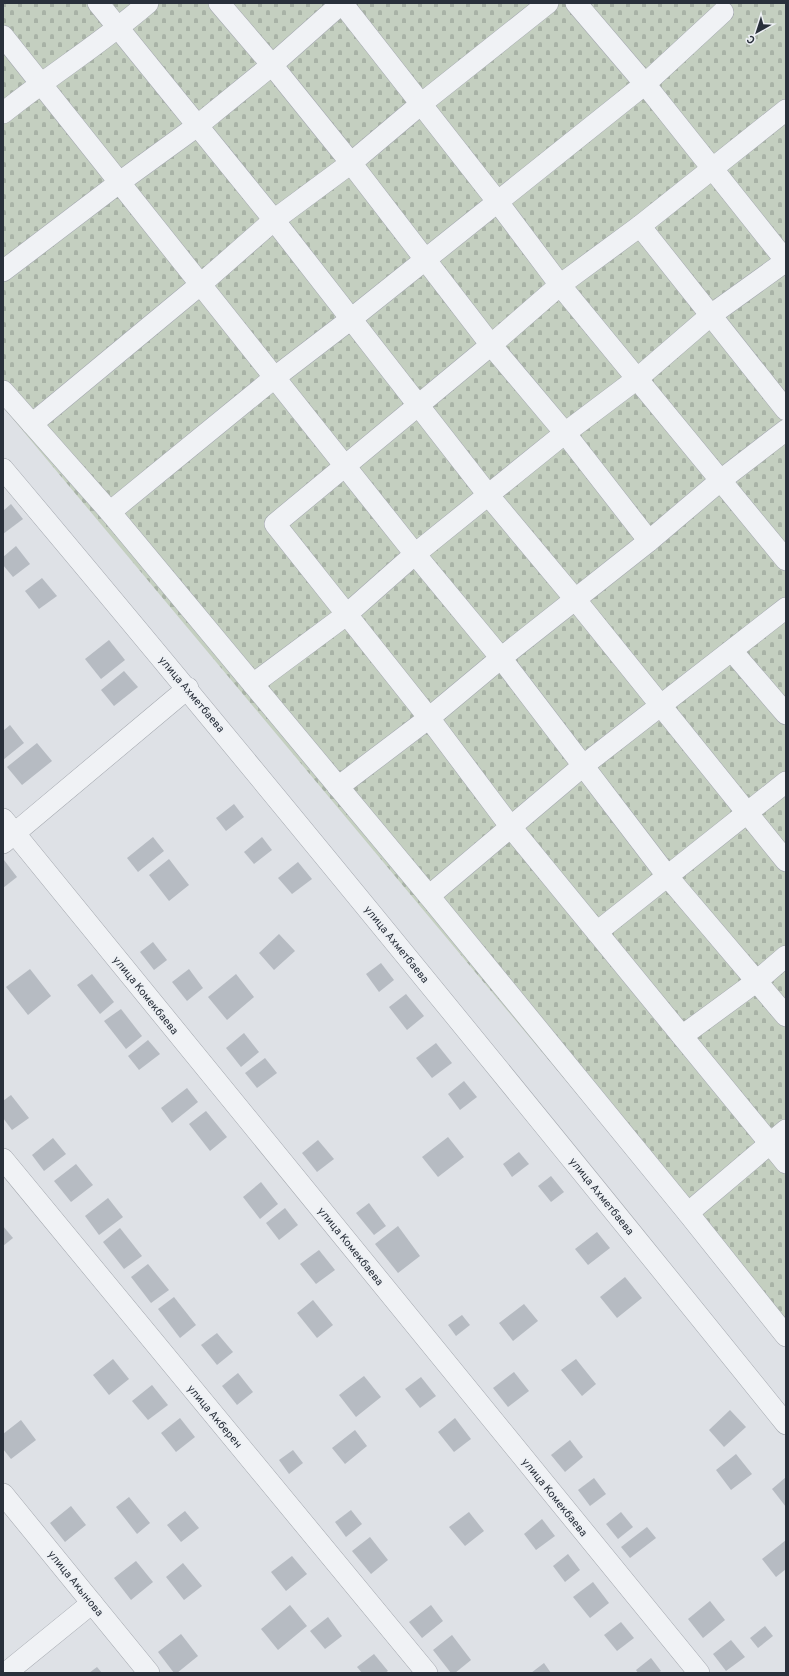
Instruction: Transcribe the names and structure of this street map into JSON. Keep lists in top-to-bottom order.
{
  "streets": {
    "street": [
      "улица Ахметбаева",
      "улица Комекбаева",
      "улица Акберен",
      "улица Акынова"
    ]
  },
  "north": "bottom left"
}
